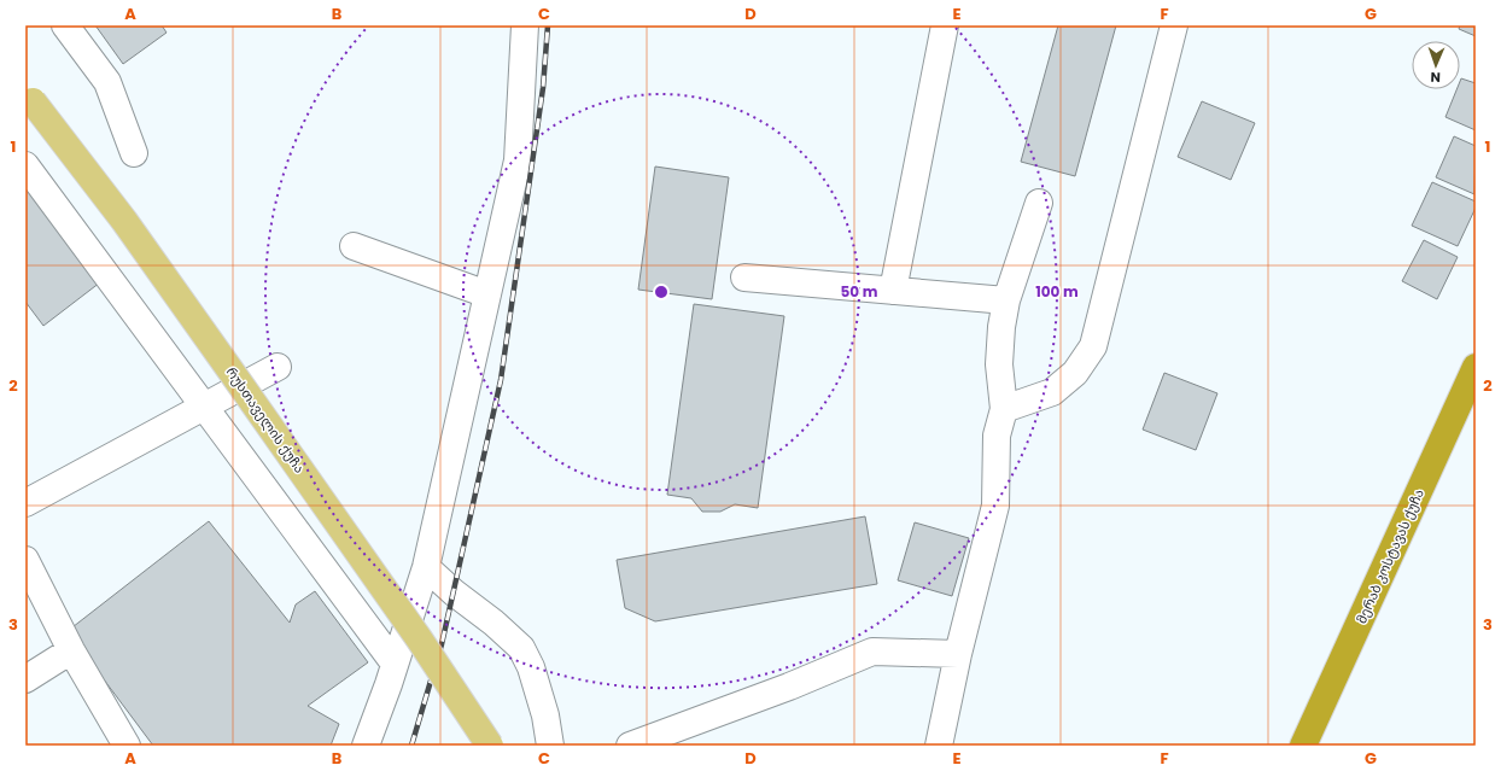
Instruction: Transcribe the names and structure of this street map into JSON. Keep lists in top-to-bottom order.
{
  "streets": {
    "highway": ["მერაბ კოსტავას ქუჩა"],
    "main road": ["რუსთაველის ქუჩა"]
  },
  "north": "bottom",
  "grid": {
    "columns": [
      "A",
      "B",
      "C",
      "D",
      "E",
      "F",
      "G"
    ],
    "rows": ["1", "2", "3"]
  },
  "rings": ["50 m", "100 m"]
}
